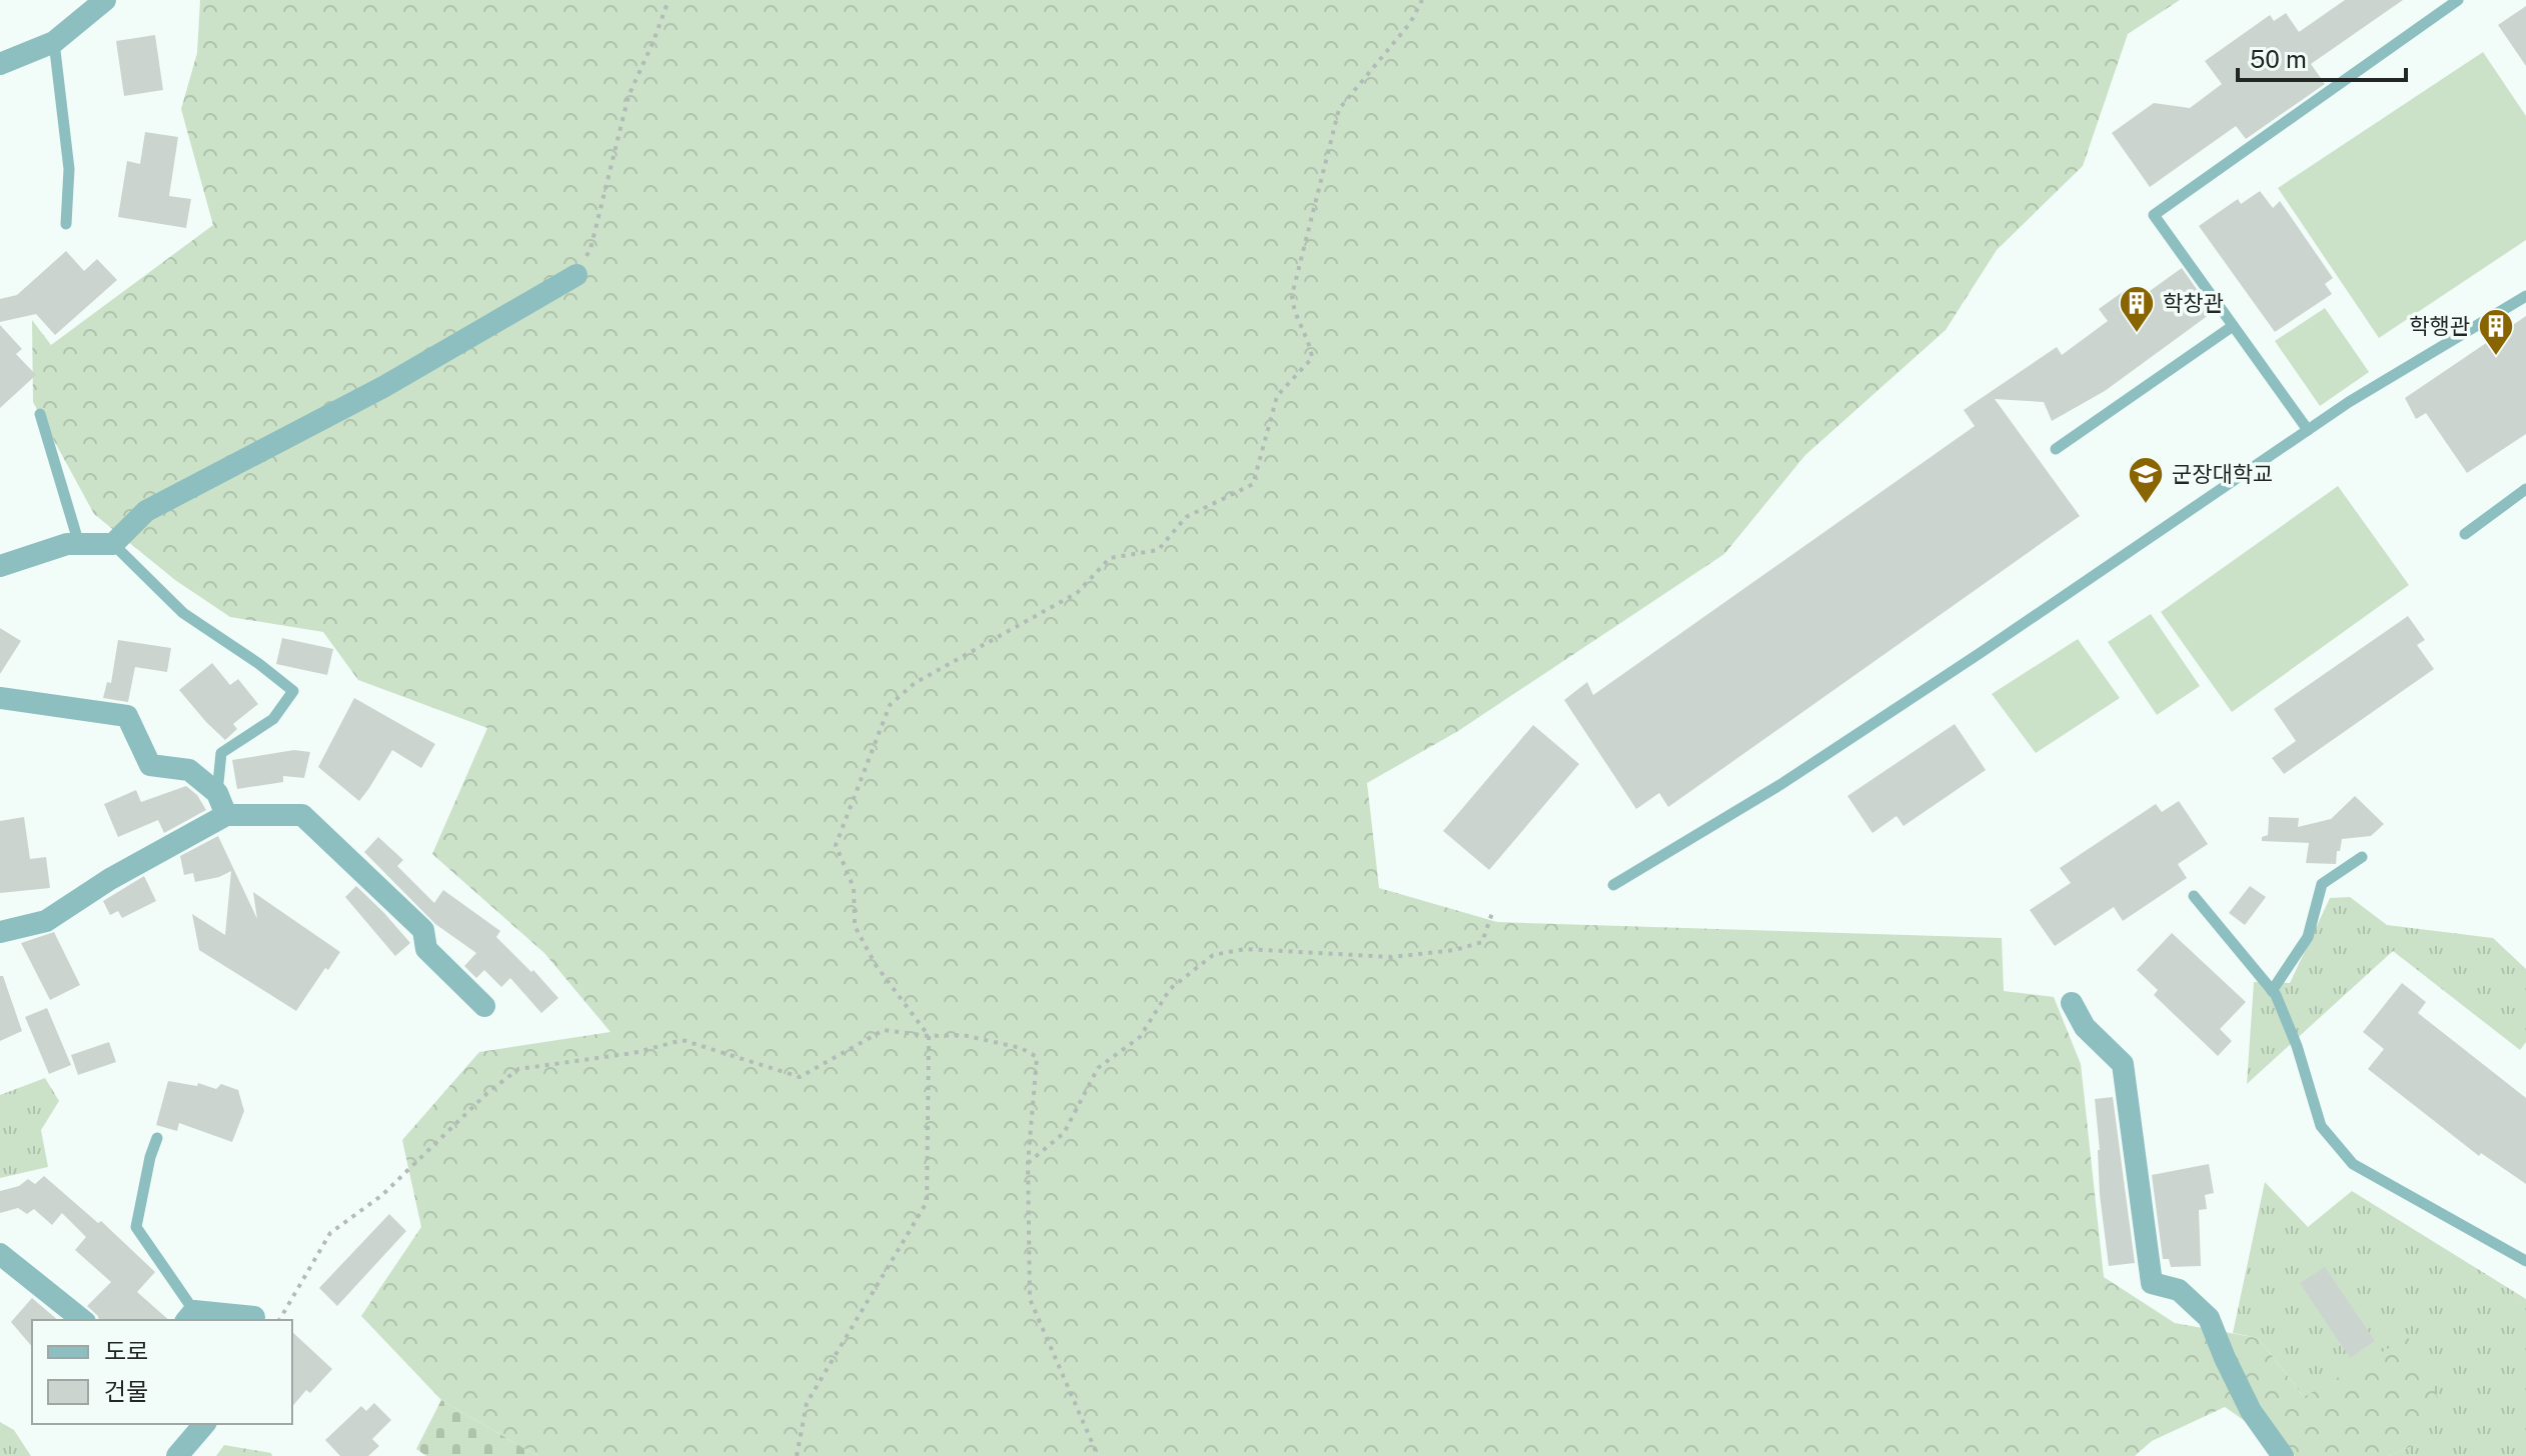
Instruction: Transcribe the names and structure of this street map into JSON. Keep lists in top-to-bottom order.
{
  "places": {
    "building": ["학창관", "학행관"],
    "school or university": ["군장대학교"]
  },
  "legend": ["도로", "건물"],
  "scale_bar": "50 m"
}
